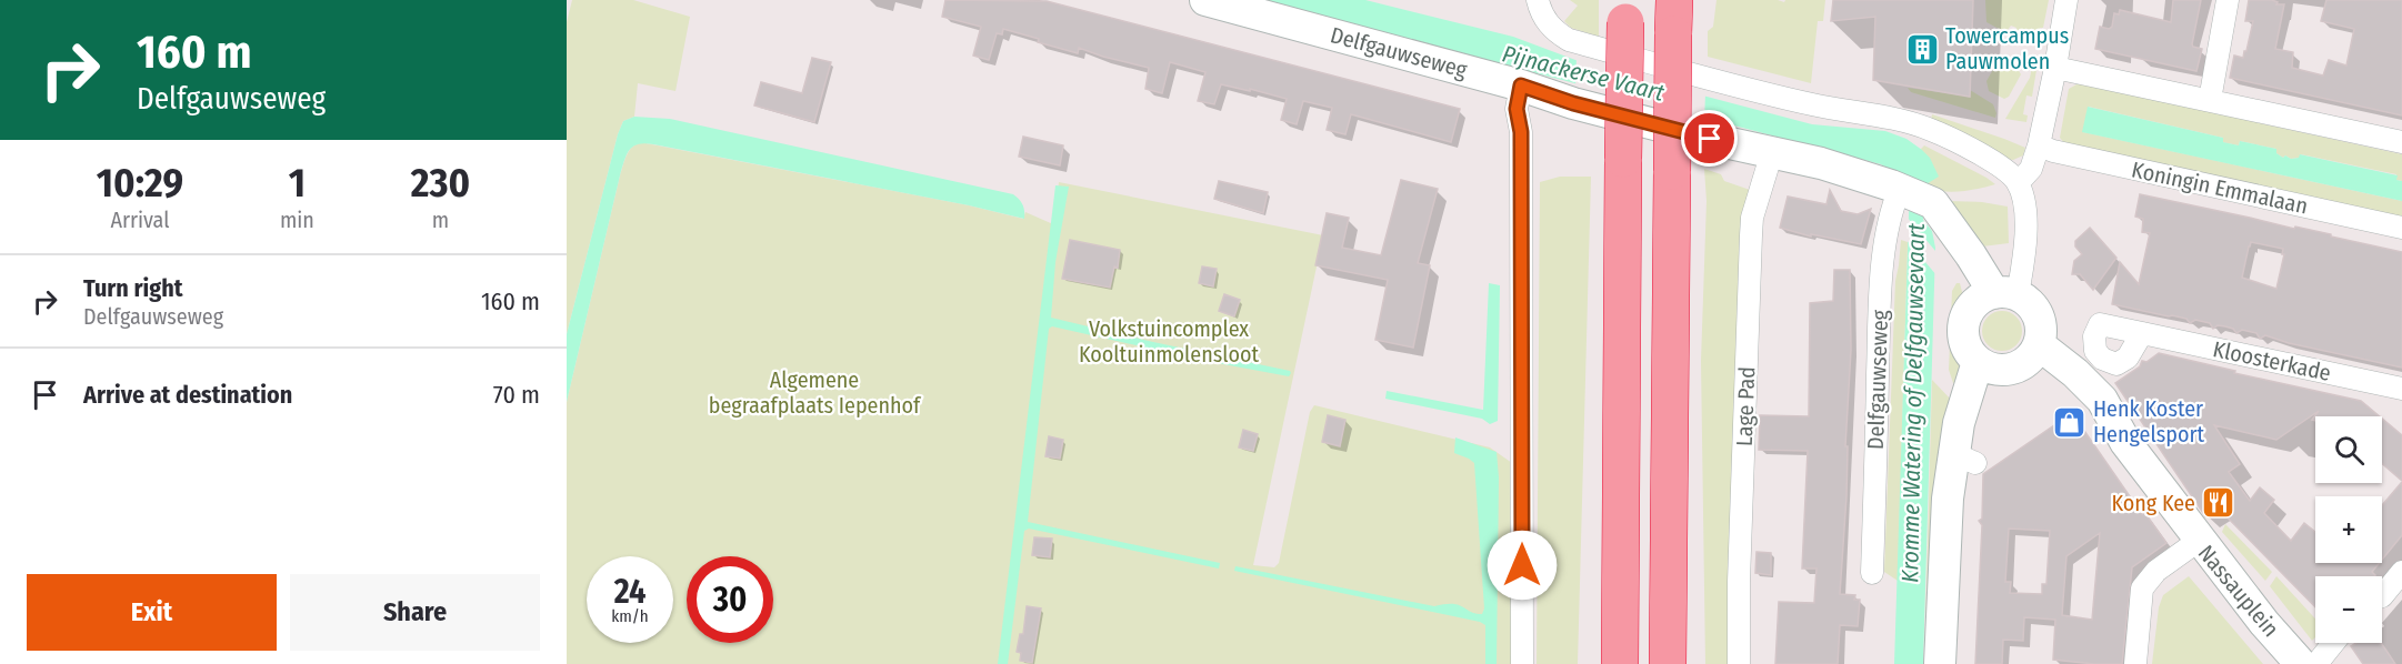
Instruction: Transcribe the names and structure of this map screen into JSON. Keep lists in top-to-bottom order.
{
  "streets": {
    "street": [
      "Delfgauwseweg",
      "Koningin Emmalaan",
      "Kloosterkade",
      "Lage Pad",
      "Nassauplein"
    ]
  },
  "crossings": [
    ["Delfgauwseweg", "Lage Pad"]
  ],
  "water": ["Pijnackerse Vaart", "Kromme Watering of Delfgauwsevaart"],
  "parks": ["Volkstuincomplex Kooltuinmolensloot", "Algemene begraafplaats Iepenhof"],
  "places": {
    "building": ["Towercampus Pauwmolen"],
    "shop": ["Henk Koster Hengelsport"],
    "restaurant": ["Kong Kee"]
  },
  "page": {
    "turn": ["160 m", "Delfgauwseweg"],
    "eta": [
      "10:29",
      "Arrival",
      "1",
      "min",
      "230",
      "m"
    ],
    "list": [
      {
        "name": "Turn right",
        "note": "Delfgauwseweg",
        "value": "160 m"
      },
      {
        "name": "Arrive at destination",
        "value": "70 m"
      }
    ],
    "map_buttons": ["+", "−"],
    "speed": "24 km/h",
    "limit": "30",
    "buttons": ["Exit", "Share"]
  }
}
